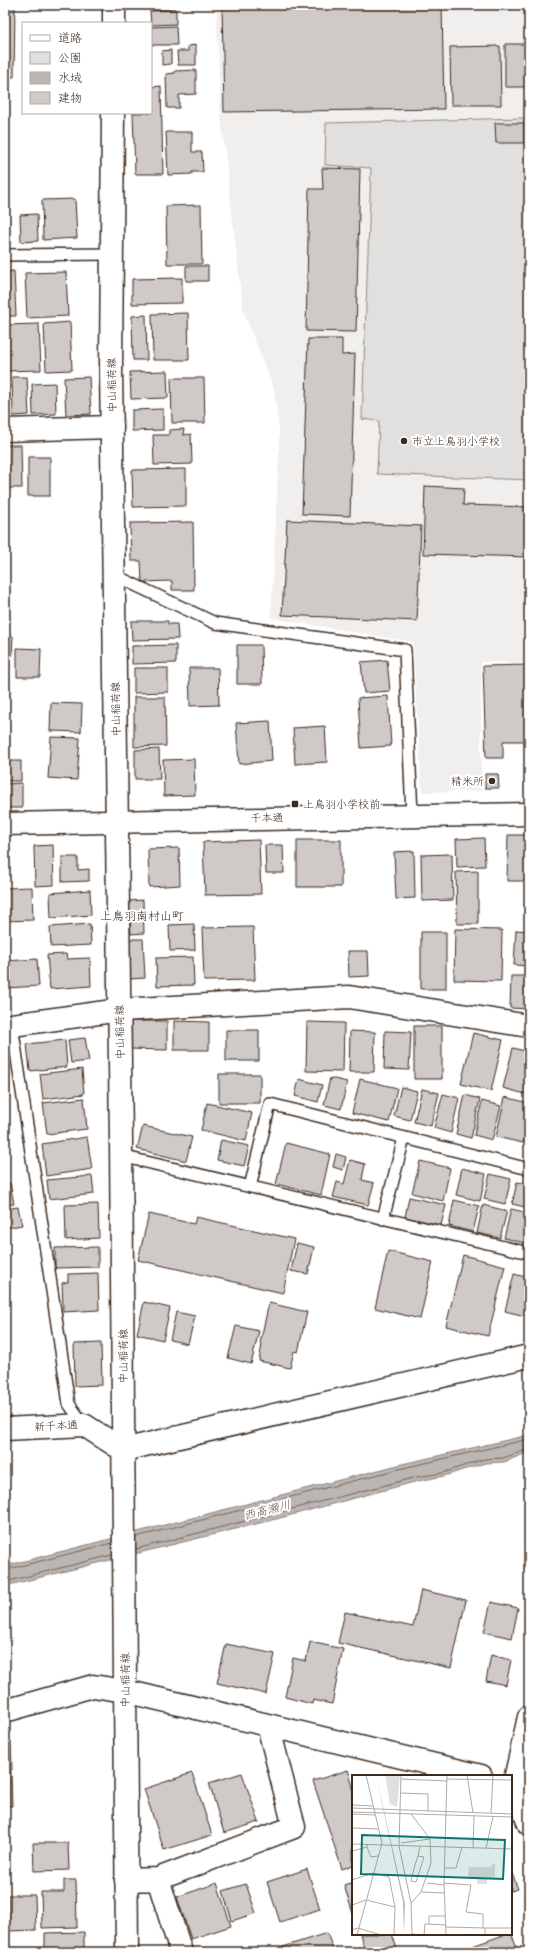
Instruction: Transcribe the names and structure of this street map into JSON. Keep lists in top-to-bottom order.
{
  "streets": {
    "street": ["中山稲荷線", "千本通", "新千本通"]
  },
  "crossings": [
    ["中山稲荷線", "千本通"],
    ["中山稲荷線", "新千本通"]
  ],
  "districts": ["上鳥羽南村山町"],
  "water": ["西高瀬川"],
  "places": {
    "other": ["市立上鳥羽小学校", "精米所"],
    "transit": ["上鳥羽小学校前"]
  },
  "legend": [
    "道路",
    "公園",
    "水域",
    "建物"
  ]
}
